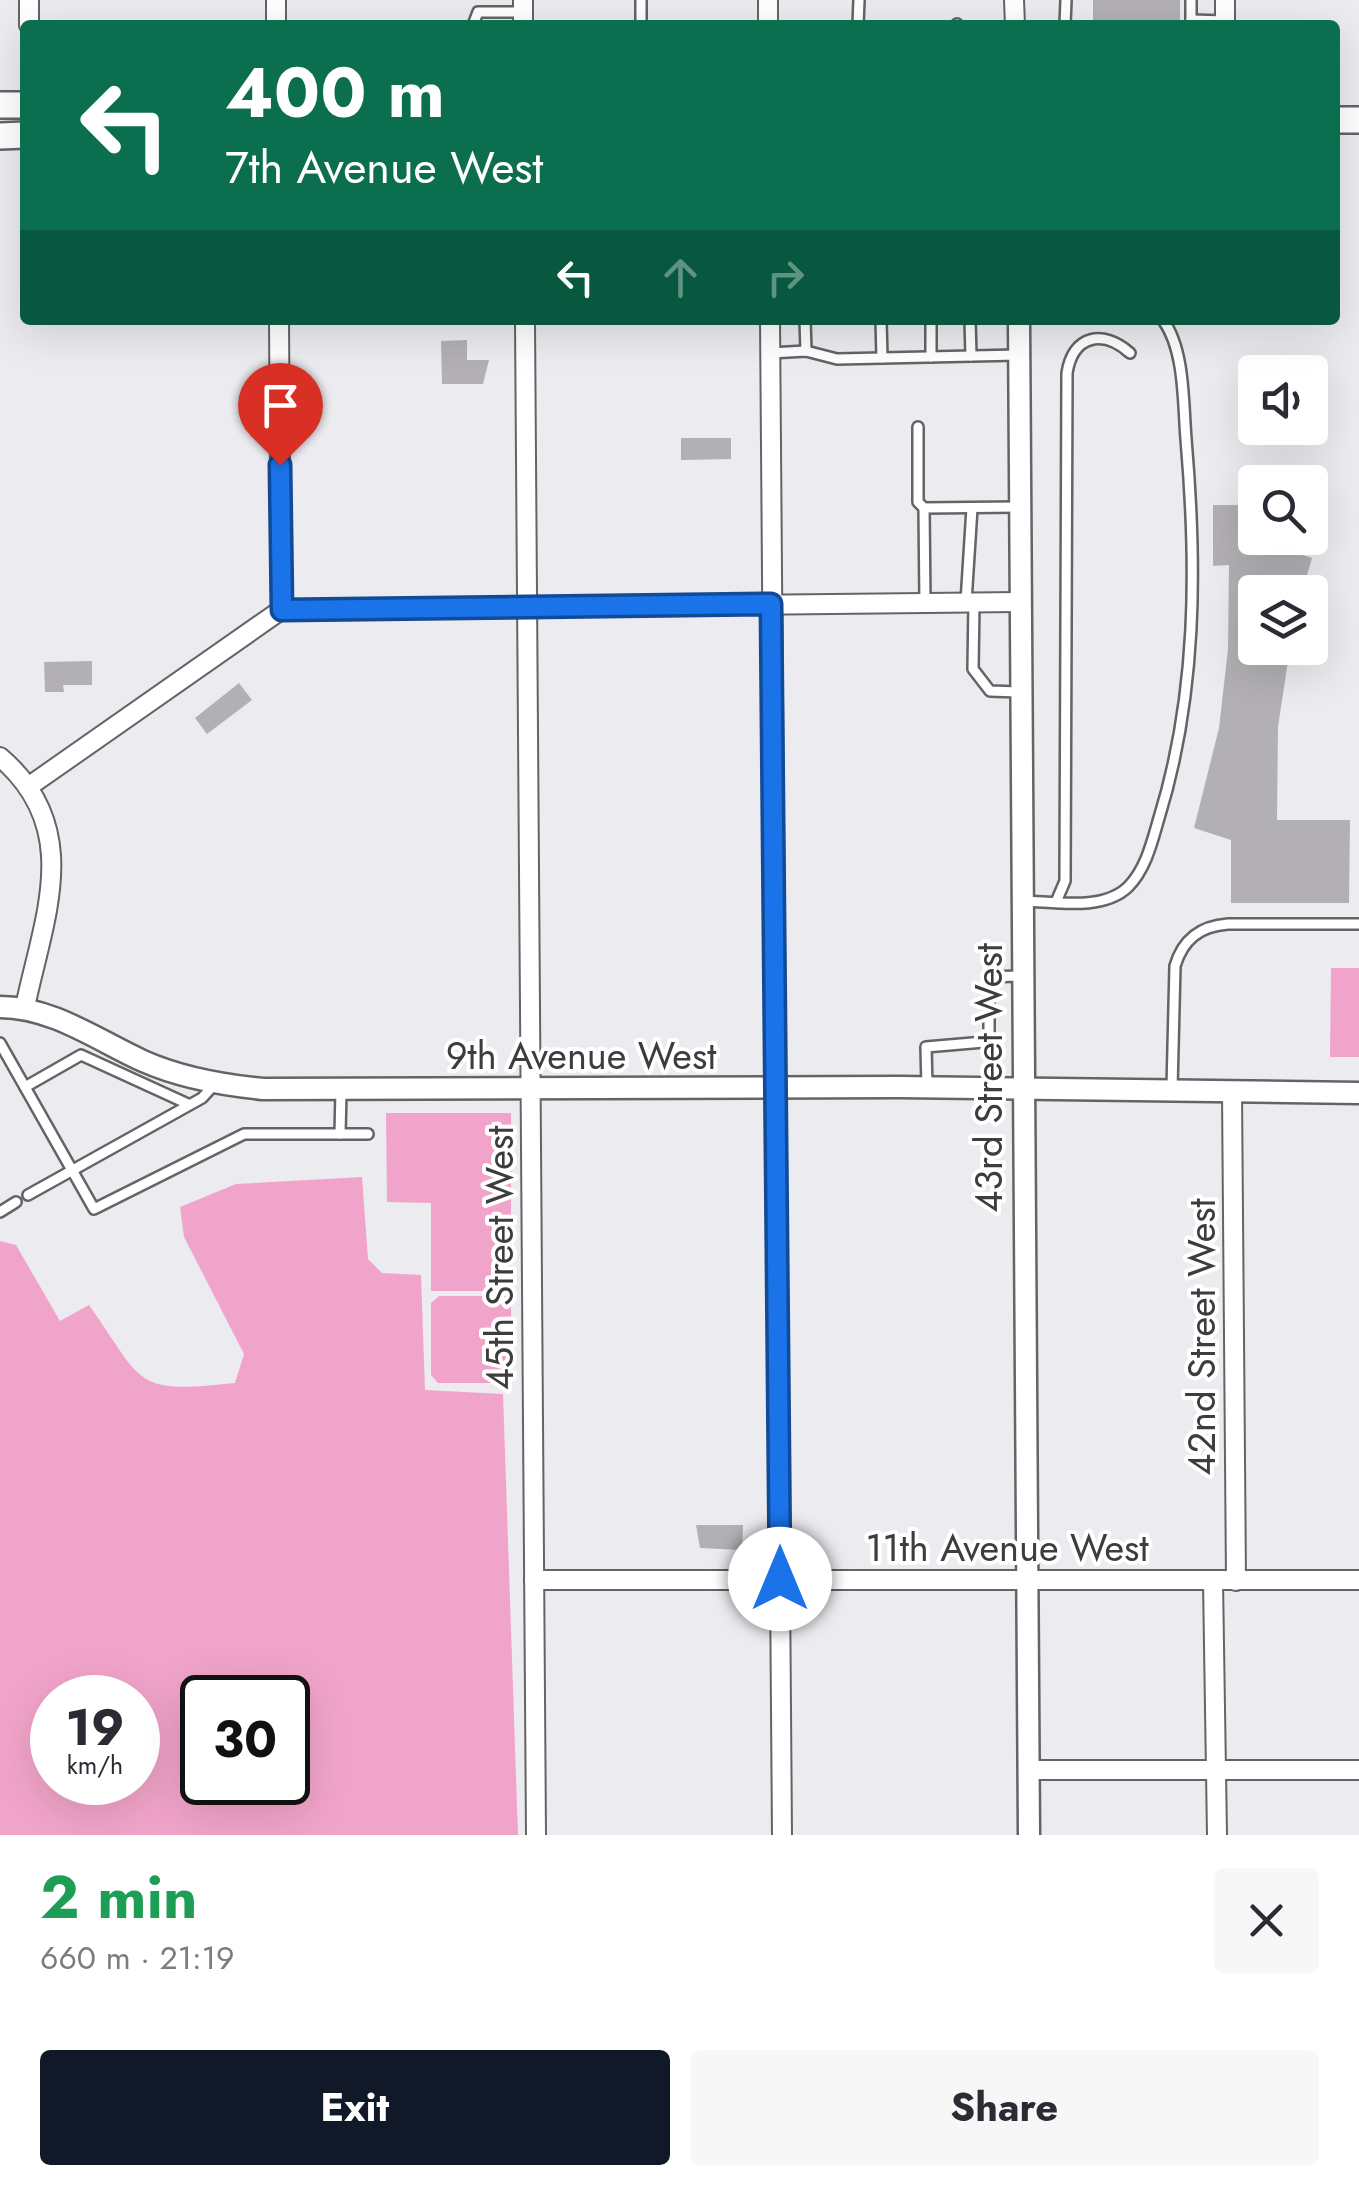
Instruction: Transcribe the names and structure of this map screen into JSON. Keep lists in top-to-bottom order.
{
  "streets": {
    "street": [
      "9th Avenue West",
      "43rd Street West",
      "45th Street West",
      "42nd Street West",
      "11th Avenue West"
    ]
  },
  "crossings": [
    ["9th Avenue West", "43rd Street West"],
    ["9th Avenue West", "45th Street West"],
    ["9th Avenue West", "42nd Street West"],
    ["43rd Street West", "11th Avenue West"],
    ["45th Street West", "11th Avenue West"],
    ["42nd Street West", "11th Avenue West"]
  ],
  "page": {
    "turn": ["400 m", "7th Avenue West"],
    "speed": "19 km/h",
    "limit": "30",
    "heading": ["2 min", "660 m · 21:19"],
    "buttons": ["Exit", "Share"]
  }
}
